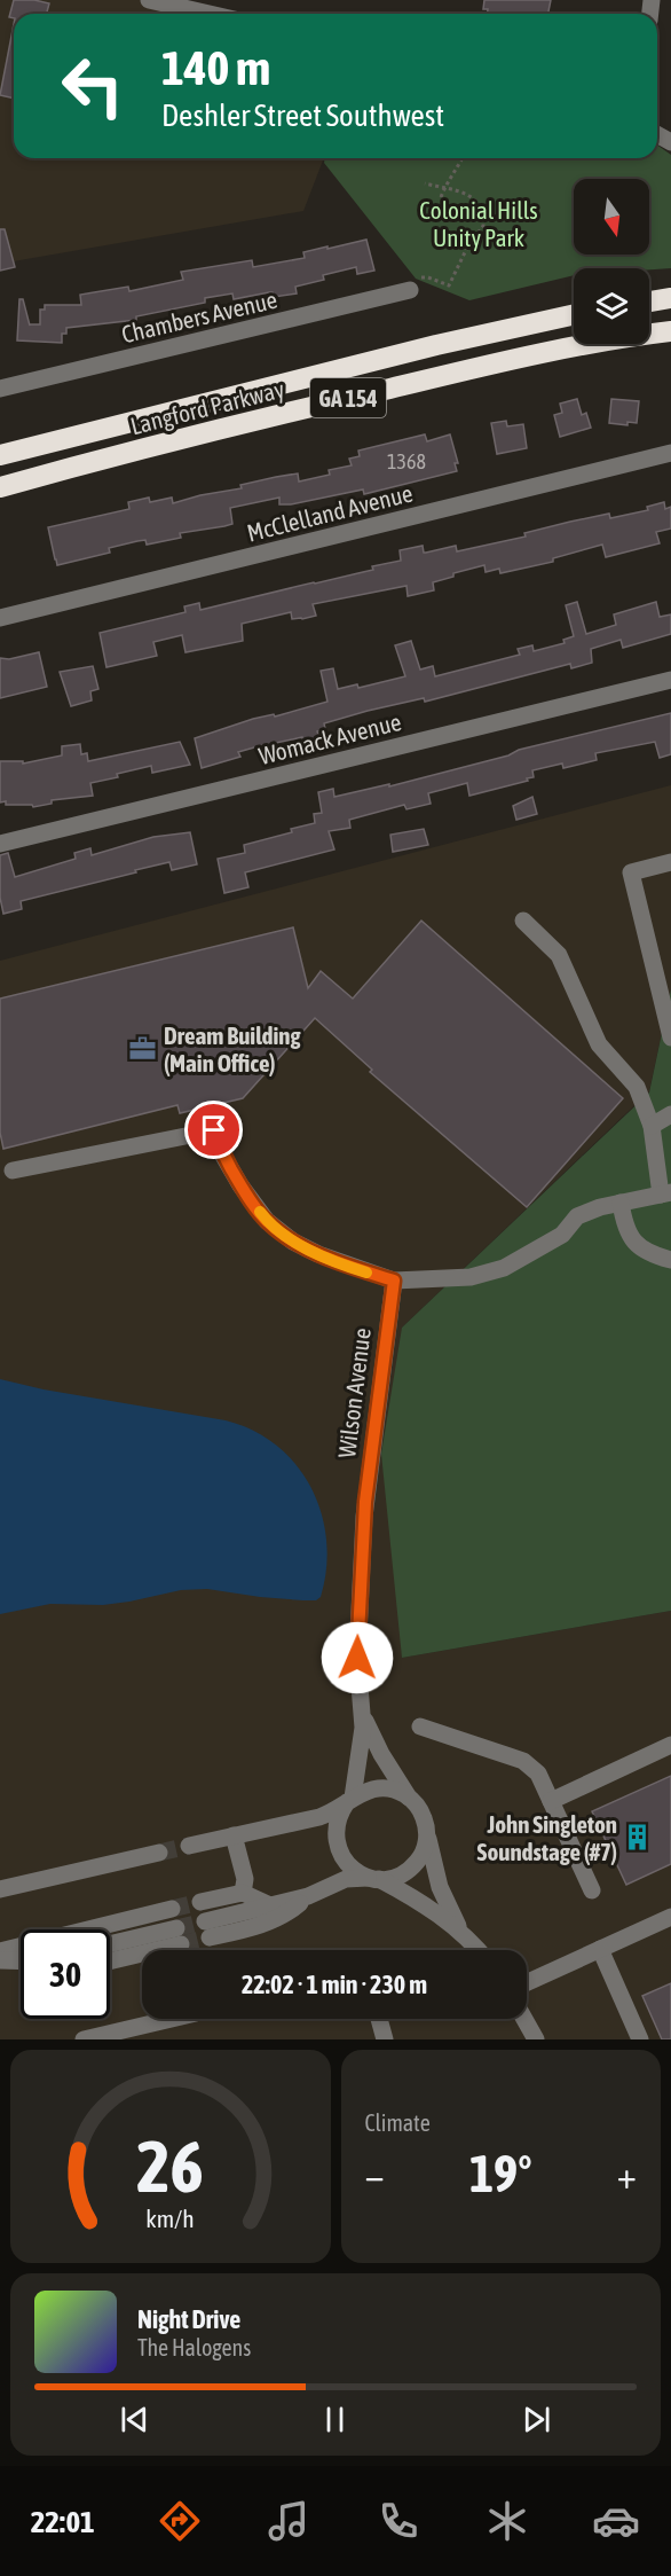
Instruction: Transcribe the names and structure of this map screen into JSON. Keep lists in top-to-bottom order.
{
  "streets": {
    "highway": ["GA 154", "Langford Parkway"],
    "street": [
      "Chambers Avenue",
      "McClelland Avenue",
      "Womack Avenue",
      "Wilson Avenue"
    ]
  },
  "crossings": [
    ["GA 154", "Langford Parkway"]
  ],
  "parks": ["Colonial Hills Unity Park"],
  "places": {
    "office": ["Dream Building (Main Office)"],
    "building": ["John Singleton Soundstage (#7)"]
  },
  "house_numbers": ["1368"],
  "north": "bottom",
  "page": {
    "turn": ["140 m", "Deshler Street Southwest"],
    "limit": "30",
    "trip": "22:02 · 1 min · 230 m",
    "tile": "Climate",
    "heat": ["−", "19°", "+"],
    "song": ["Night Drive", "The Halogens"],
    "tabs": "22:01",
    "gauge": ["26", "km/h"]
  }
}
